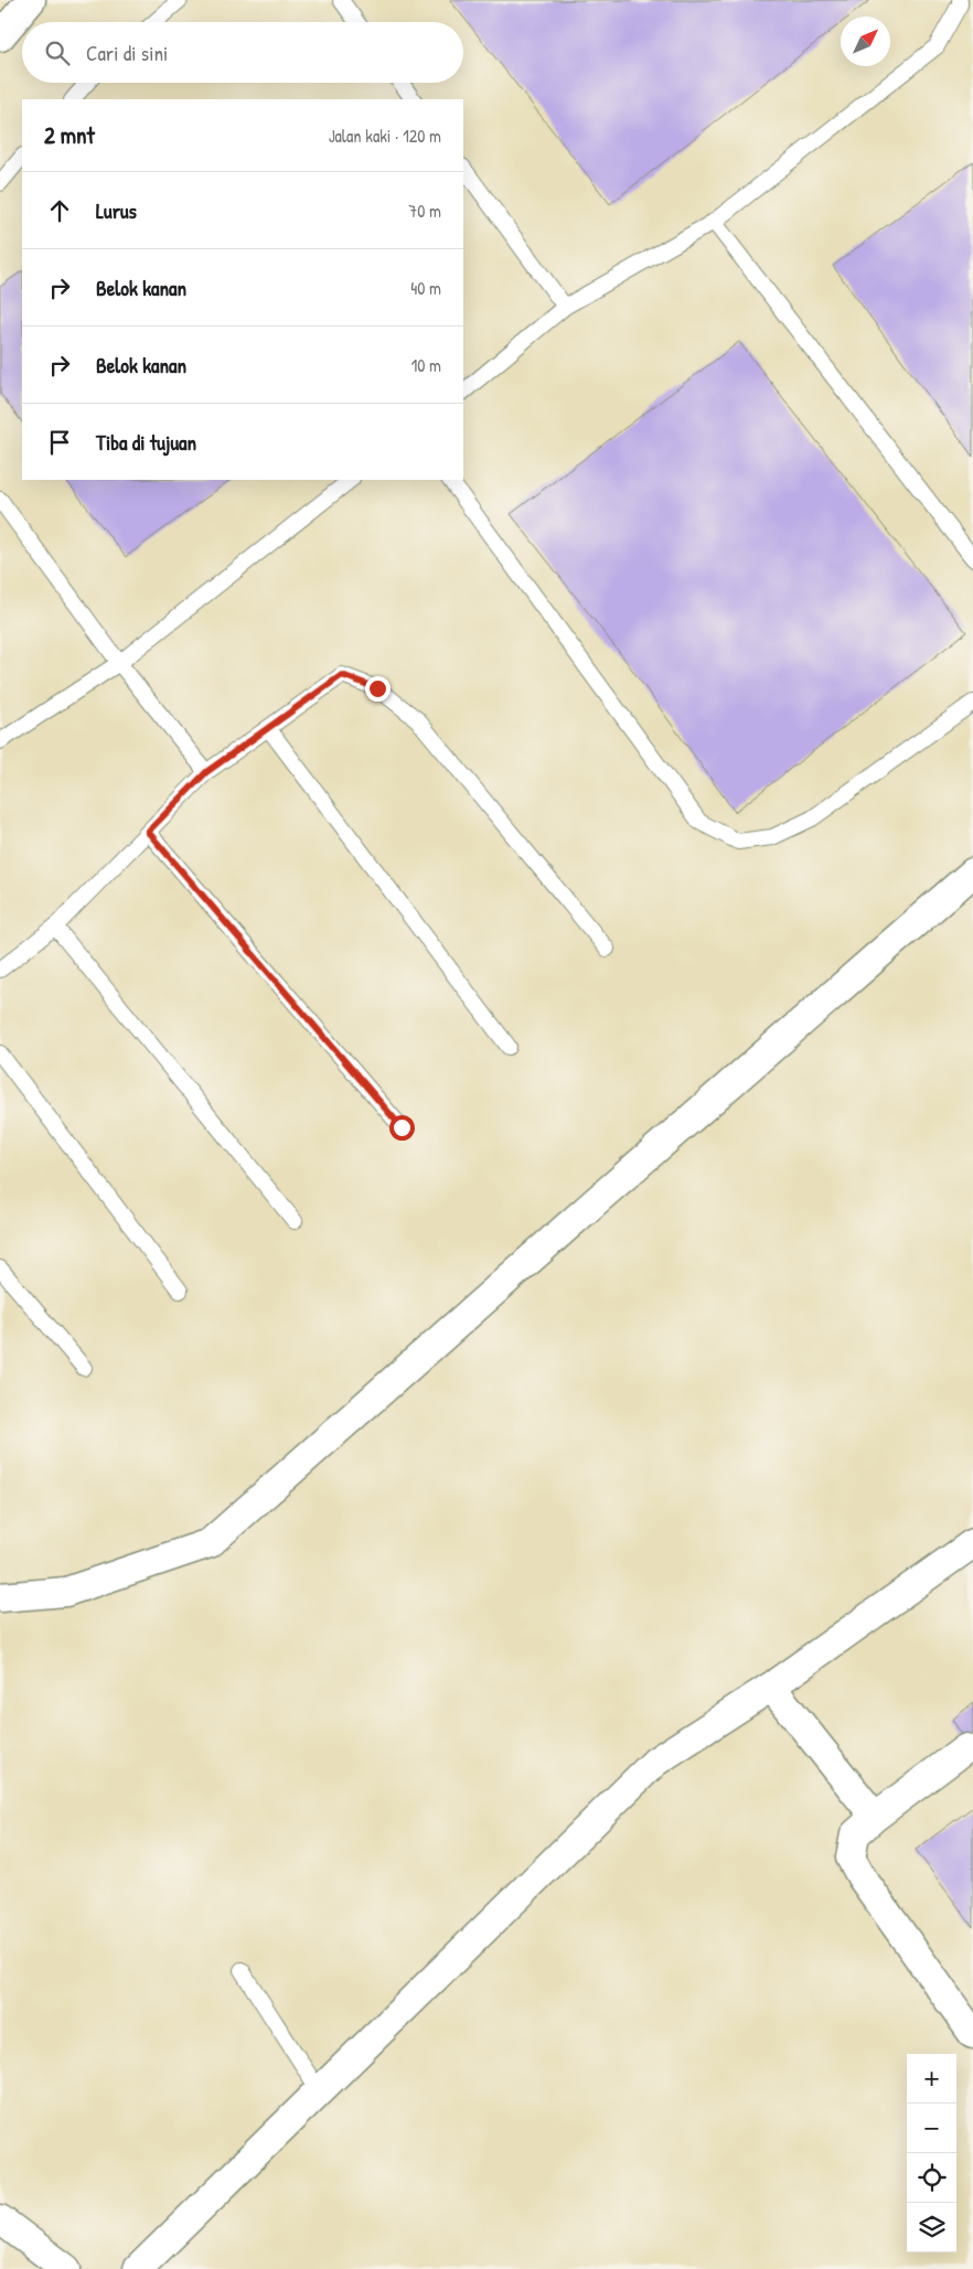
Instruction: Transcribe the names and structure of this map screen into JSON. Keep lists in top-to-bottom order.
{
  "north": "top right",
  "page": {
    "search": "Cari di sini",
    "heading": ["2 mnt", "Jalan kaki · 120 m"],
    "list": [
      ["Lurus", "70 m"],
      ["Belok kanan", "40 m"],
      ["Belok kanan", "10 m"],
      "Tiba di tujuan"
    ],
    "map_buttons": ["+", "−"]
  }
}
